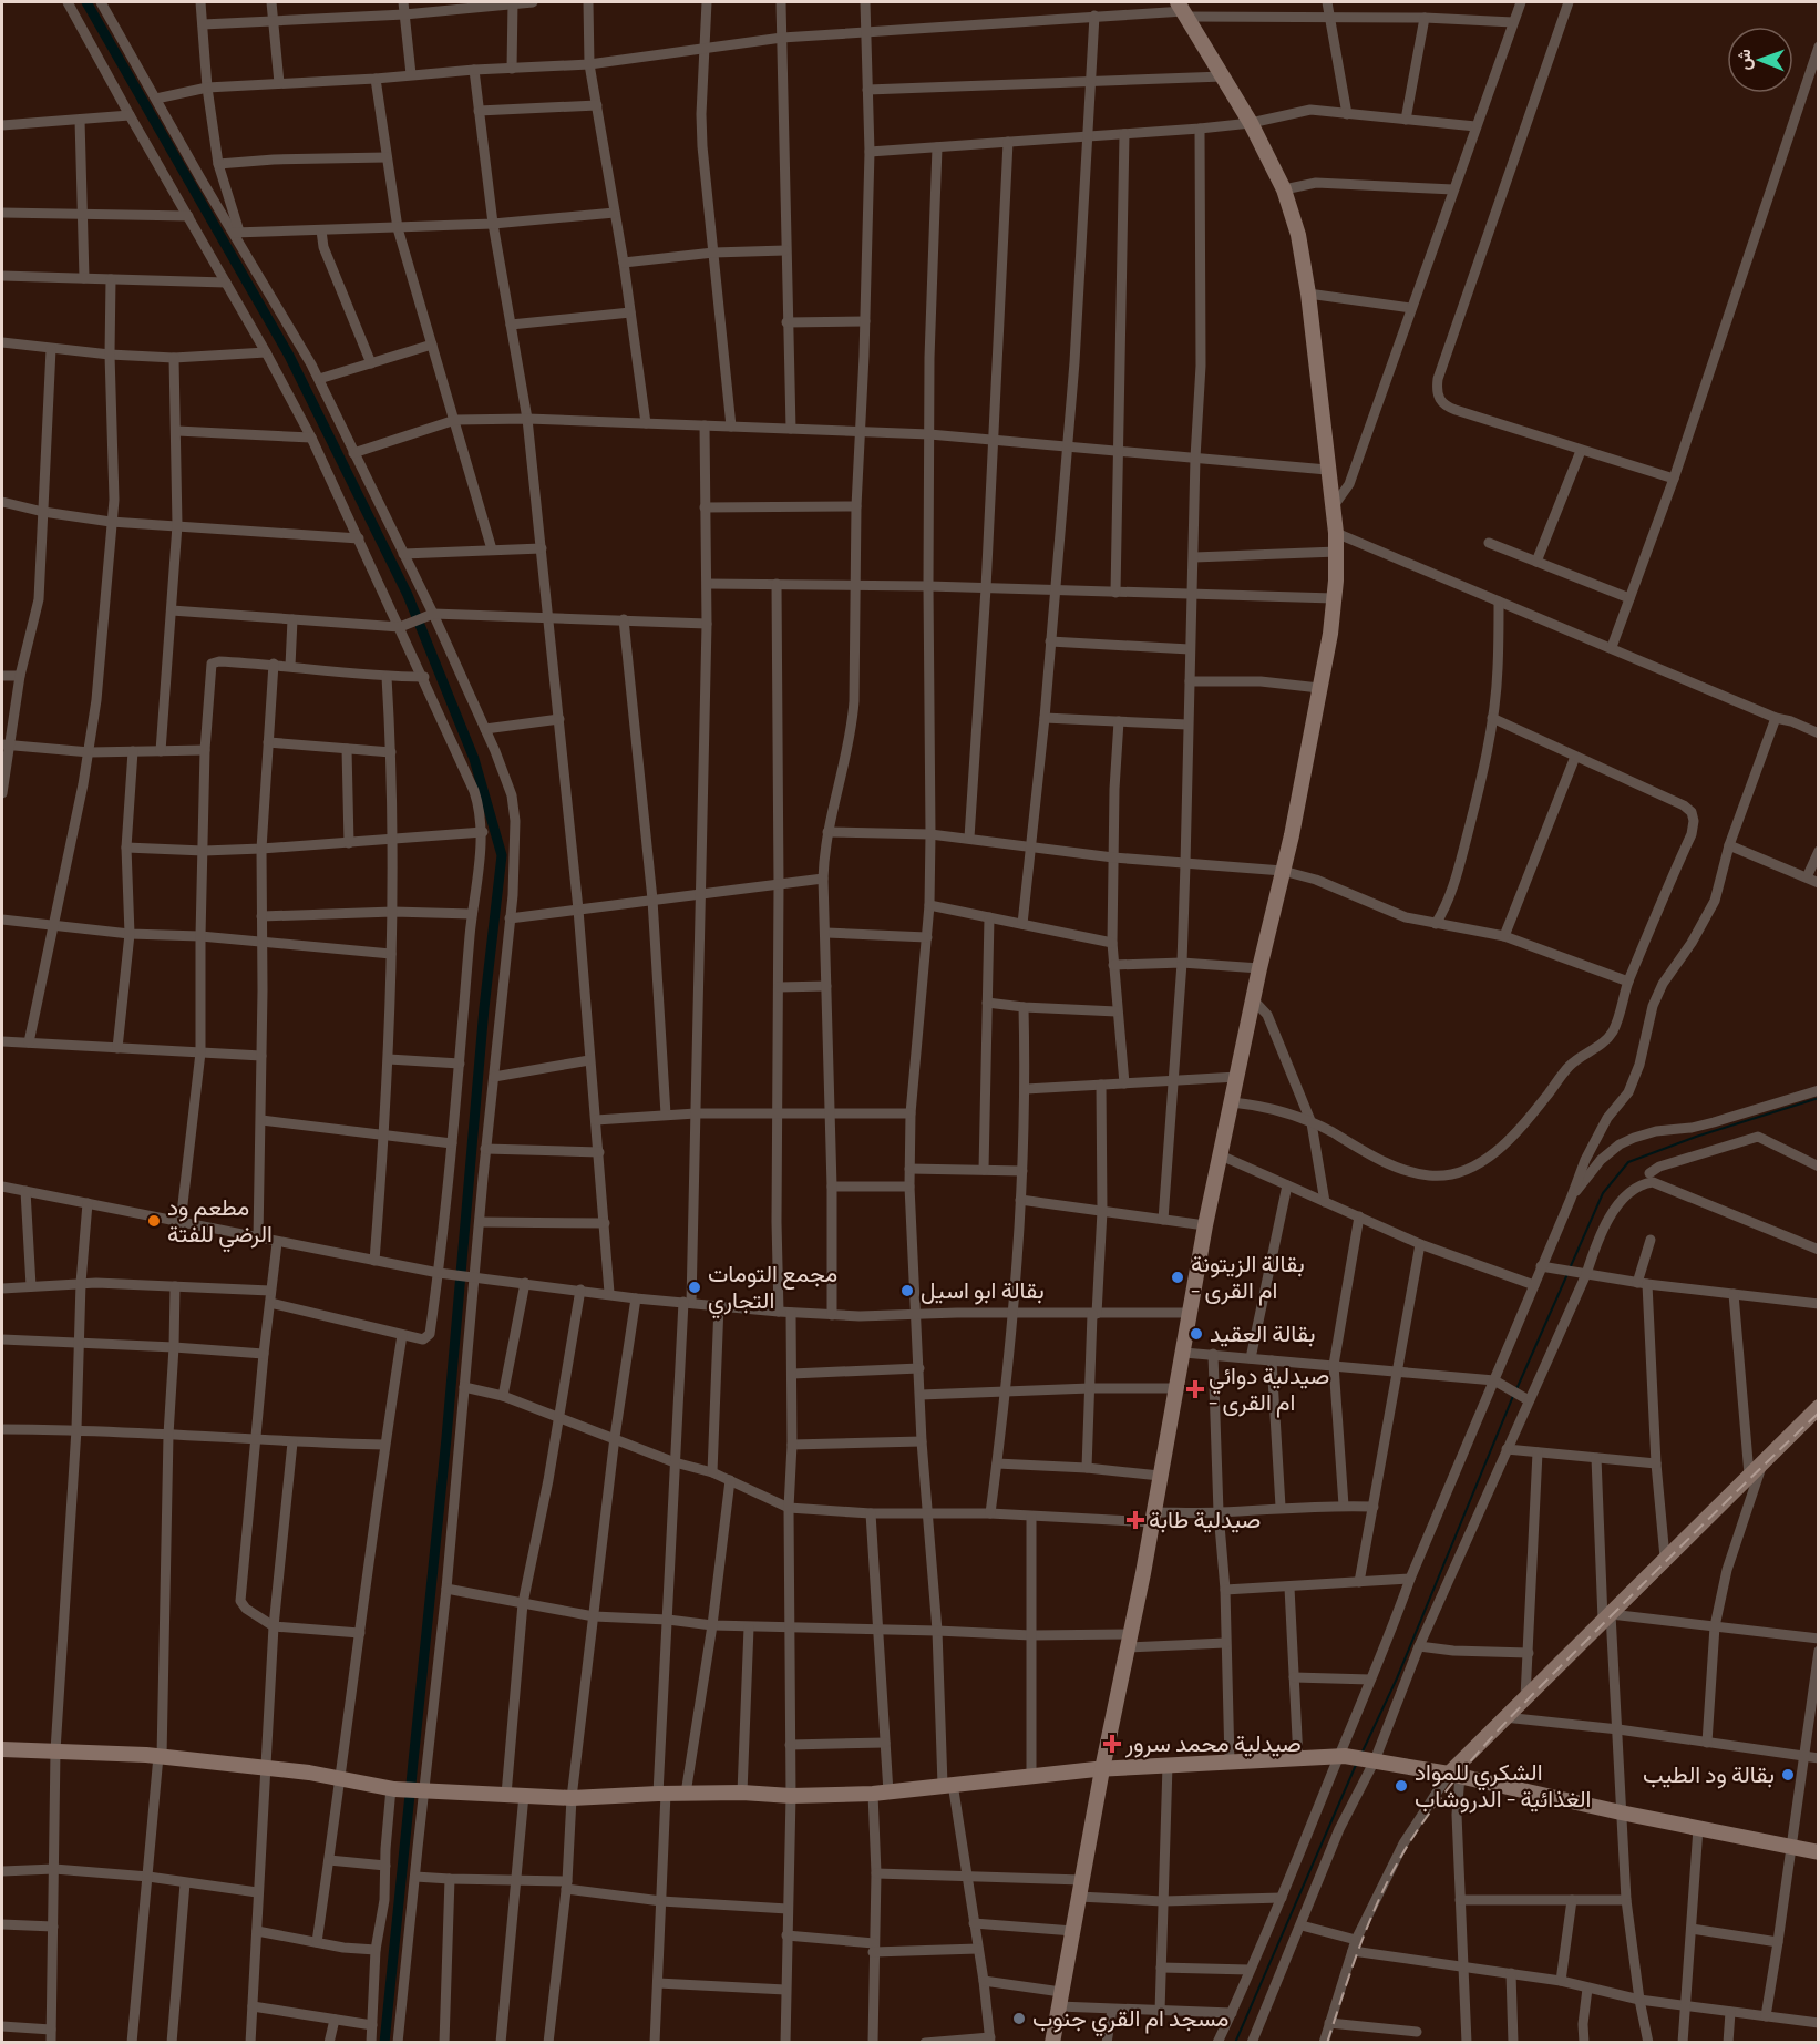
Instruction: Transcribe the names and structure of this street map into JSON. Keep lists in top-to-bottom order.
{
  "places": {
    "other": [
      "مطعم ود الرضي للفتة",
      "بقالة الزيتونة - ام القرى",
      "مجمع التومات التجاري",
      "بقالة ابو اسيل",
      "بقالة العقيد",
      "بقالة ود الطيب",
      "الشكري للمواد الغذائية - الدروشاب",
      "مسجد ام القري جنوب"
    ],
    "health": ["صيدلية دوائي - ام القرى", "صيدلية طابة", "صيدلية محمد سرور"]
  },
  "north": "left"
}
